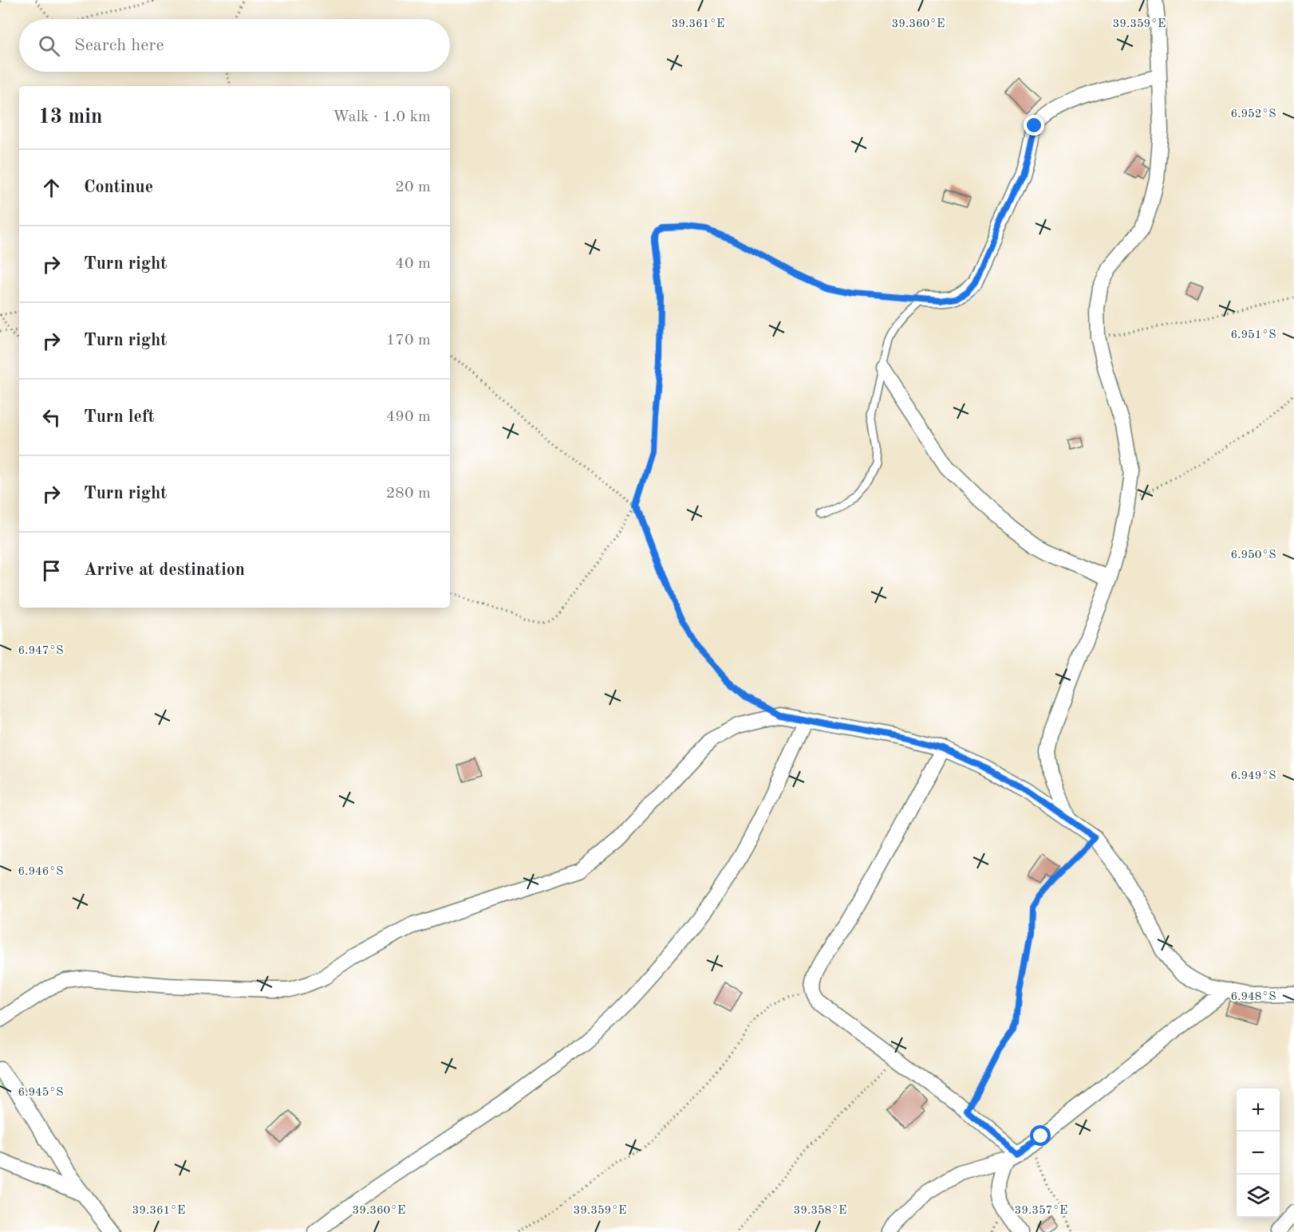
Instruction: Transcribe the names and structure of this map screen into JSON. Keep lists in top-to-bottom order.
{
  "page": {
    "search": "Search here",
    "heading": ["13 min", "Walk · 1.0 km"],
    "list": [
      ["Continue", "20 m"],
      ["Turn right", "40 m"],
      ["Turn right", "170 m"],
      ["Turn left", "490 m"],
      ["Turn right", "280 m"],
      "Arrive at destination"
    ],
    "map_buttons": ["+", "−"]
  },
  "coordinates": [
    "39.361°E",
    "39.360°E",
    "39.359°E",
    "6.952°S",
    "6.951°S",
    "6.950°S",
    "6.947°S",
    "6.949°S",
    "6.946°S",
    "6.948°S",
    "6.945°S",
    "39.358°E",
    "39.357°E"
  ]
}
